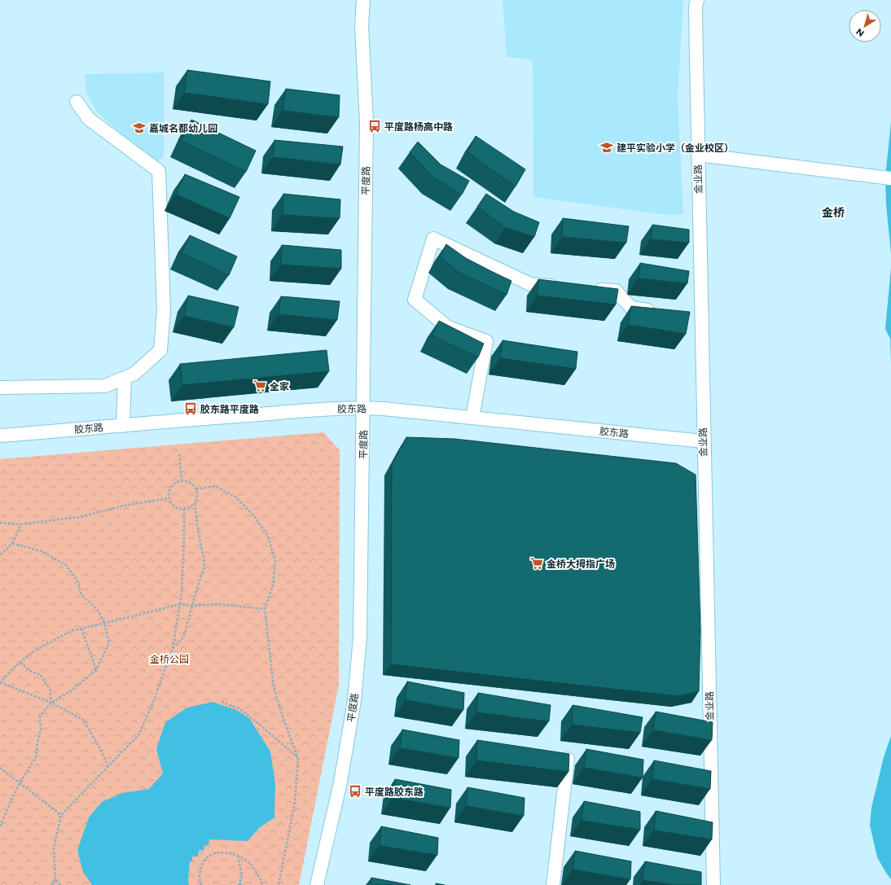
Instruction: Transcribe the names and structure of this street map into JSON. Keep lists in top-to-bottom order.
{
  "streets": {
    "street": ["金业路", "平度路", "胶东路"]
  },
  "crossings": [
    ["金业路", "胶东路"],
    ["平度路", "胶东路"]
  ],
  "districts": ["金桥"],
  "parks": ["金桥公园"],
  "places": {
    "bus stop": ["平度路杨高中路", "胶东路平度路", "平度路胶东路"],
    "school or university": ["嘉城名都幼儿园", "建平实验小学（金业校区）"],
    "supermarket": ["全家", "金桥大拇指广场"]
  },
  "north": "bottom left"
}
